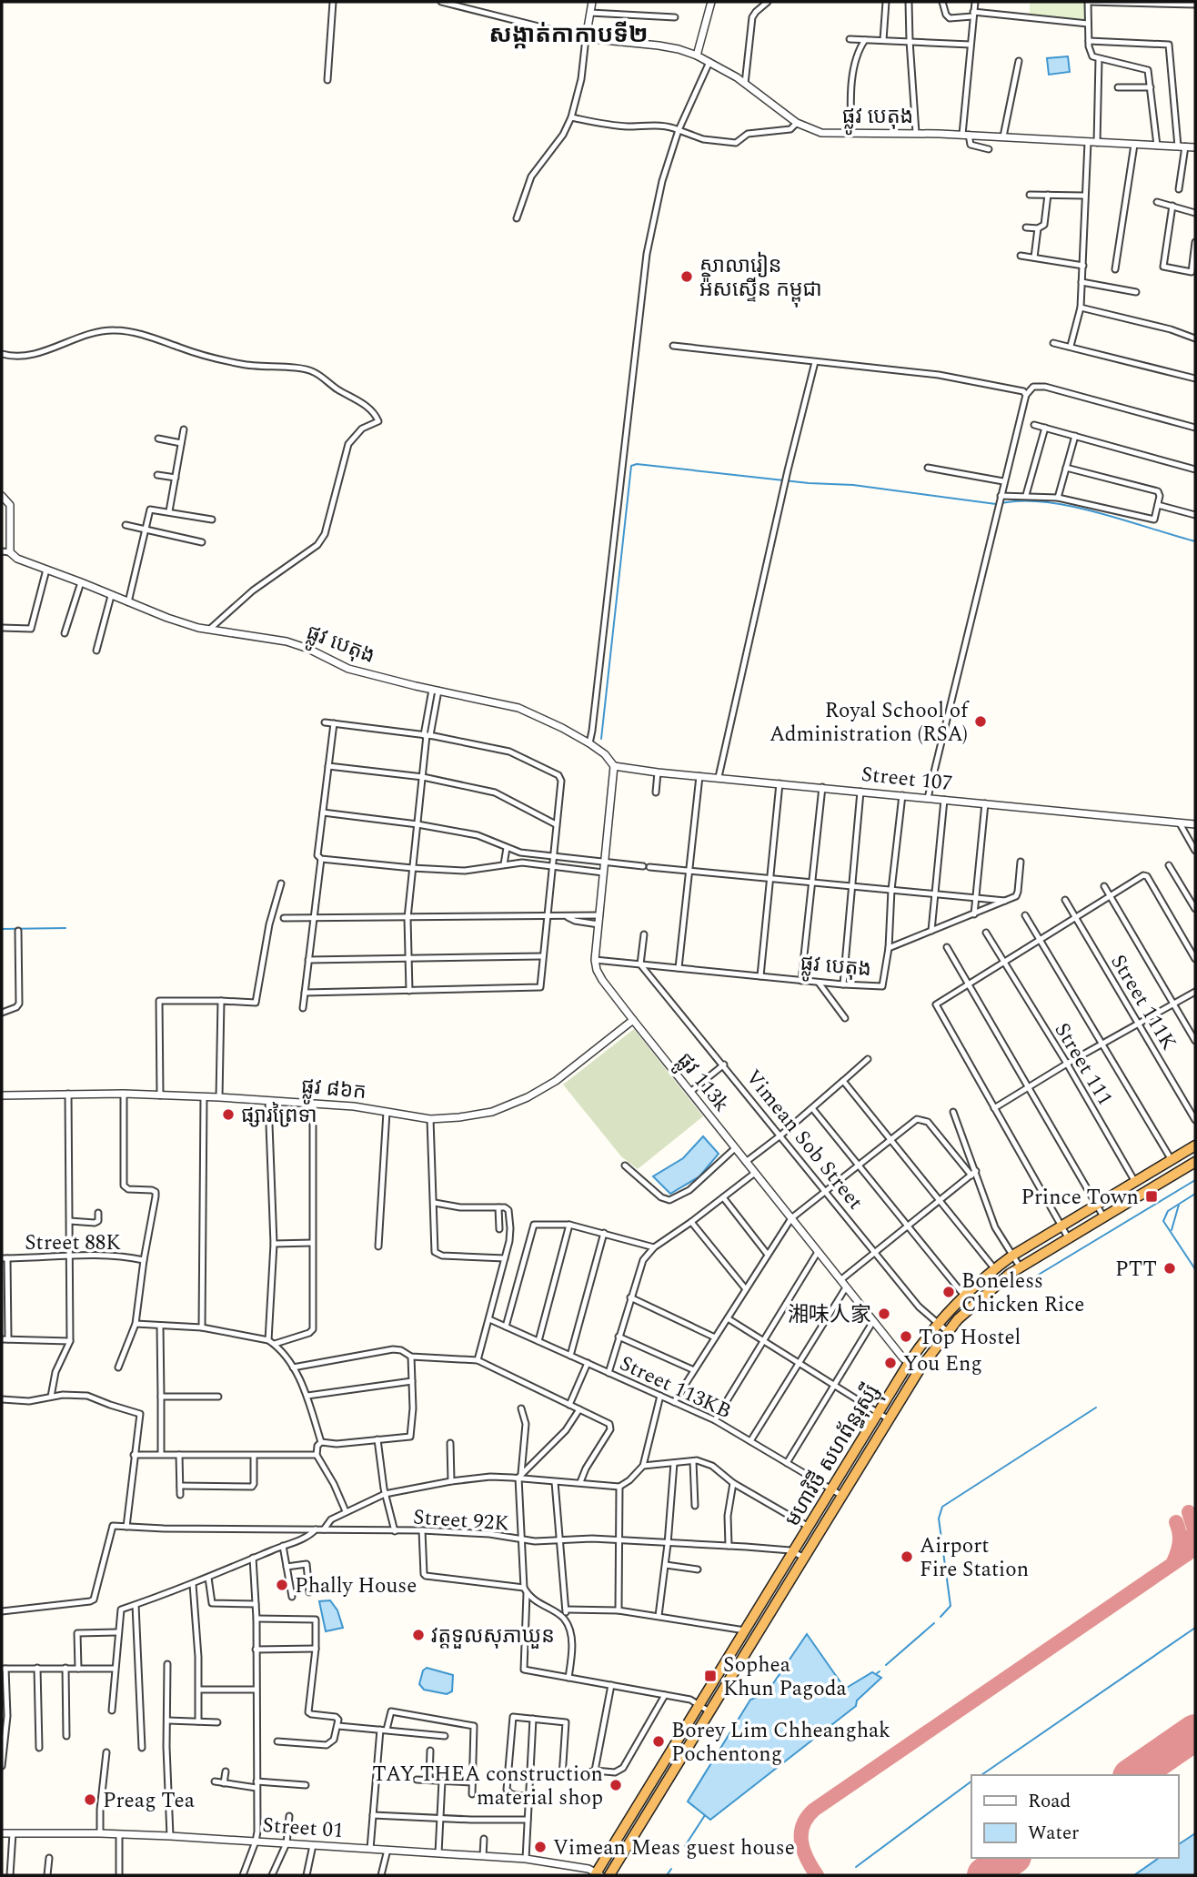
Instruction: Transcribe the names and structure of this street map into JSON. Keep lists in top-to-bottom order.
{
  "streets": {
    "highway": ["មហាវិថី សហព័ន្ធរុស្ស៊ី"],
    "street": [
      "ផ្លូវ បេតុង",
      "Street 107",
      "Street 111K",
      "Street 111",
      "ផ្លូវ 113k",
      "ផ្លូវ ៨៦ក",
      "Vimean Sob Street",
      "Street 88K",
      "Street 113KB",
      "Street 92K",
      "Street 01"
    ]
  },
  "crossings": [
    ["ផ្លូវ បេតុង", "Street 107"],
    ["ផ្លូវ បេតុង", "ផ្លូវ 113k"],
    ["ផ្លូវ បេតុង", "Vimean Sob Street"],
    ["Street 111", "មហាវិថី សហព័ន្ធរុស្ស៊ី"],
    ["ផ្លូវ 113k", "ផ្លូវ ៨៦ក"],
    ["ផ្លូវ 113k", "មហាវិថី សហព័ន្ធរុស្ស៊ី"],
    ["Vimean Sob Street", "មហាវិថី សហព័ន្ធរុស្ស៊ី"],
    ["Street 113KB", "មហាវិថី សហព័ន្ធរុស្ស៊ី"],
    ["មហាវិថី សហព័ន្ធរុស្ស៊ី", "Street 92K"],
    ["មហាវិថី សហព័ន្ធរុស្ស៊ី", "Street 01"]
  ],
  "districts": ["សង្កាត់កាកាបទី២"],
  "places": {
    "other": [
      "សាលារៀន អ៉ិសស្ទើន កម្ពុជា",
      "Royal School of Administration (RSA)",
      "ផ្សារព្រៃទា",
      "PTT",
      "Boneless Chicken Rice",
      "湘味人家",
      "Top Hostel",
      "You Eng",
      "Airport Fire Station",
      "Phally House",
      "វត្តទួលសុភាឃួន",
      "Borey Lim Chheanghak Pochentong",
      "TAY THEA construction material shop",
      "Preag Tea",
      "Vimean Meas guest house"
    ],
    "transit": ["Prince Town", "Sophea Khun Pagoda"]
  },
  "legend": ["Road", "Water"]
}
